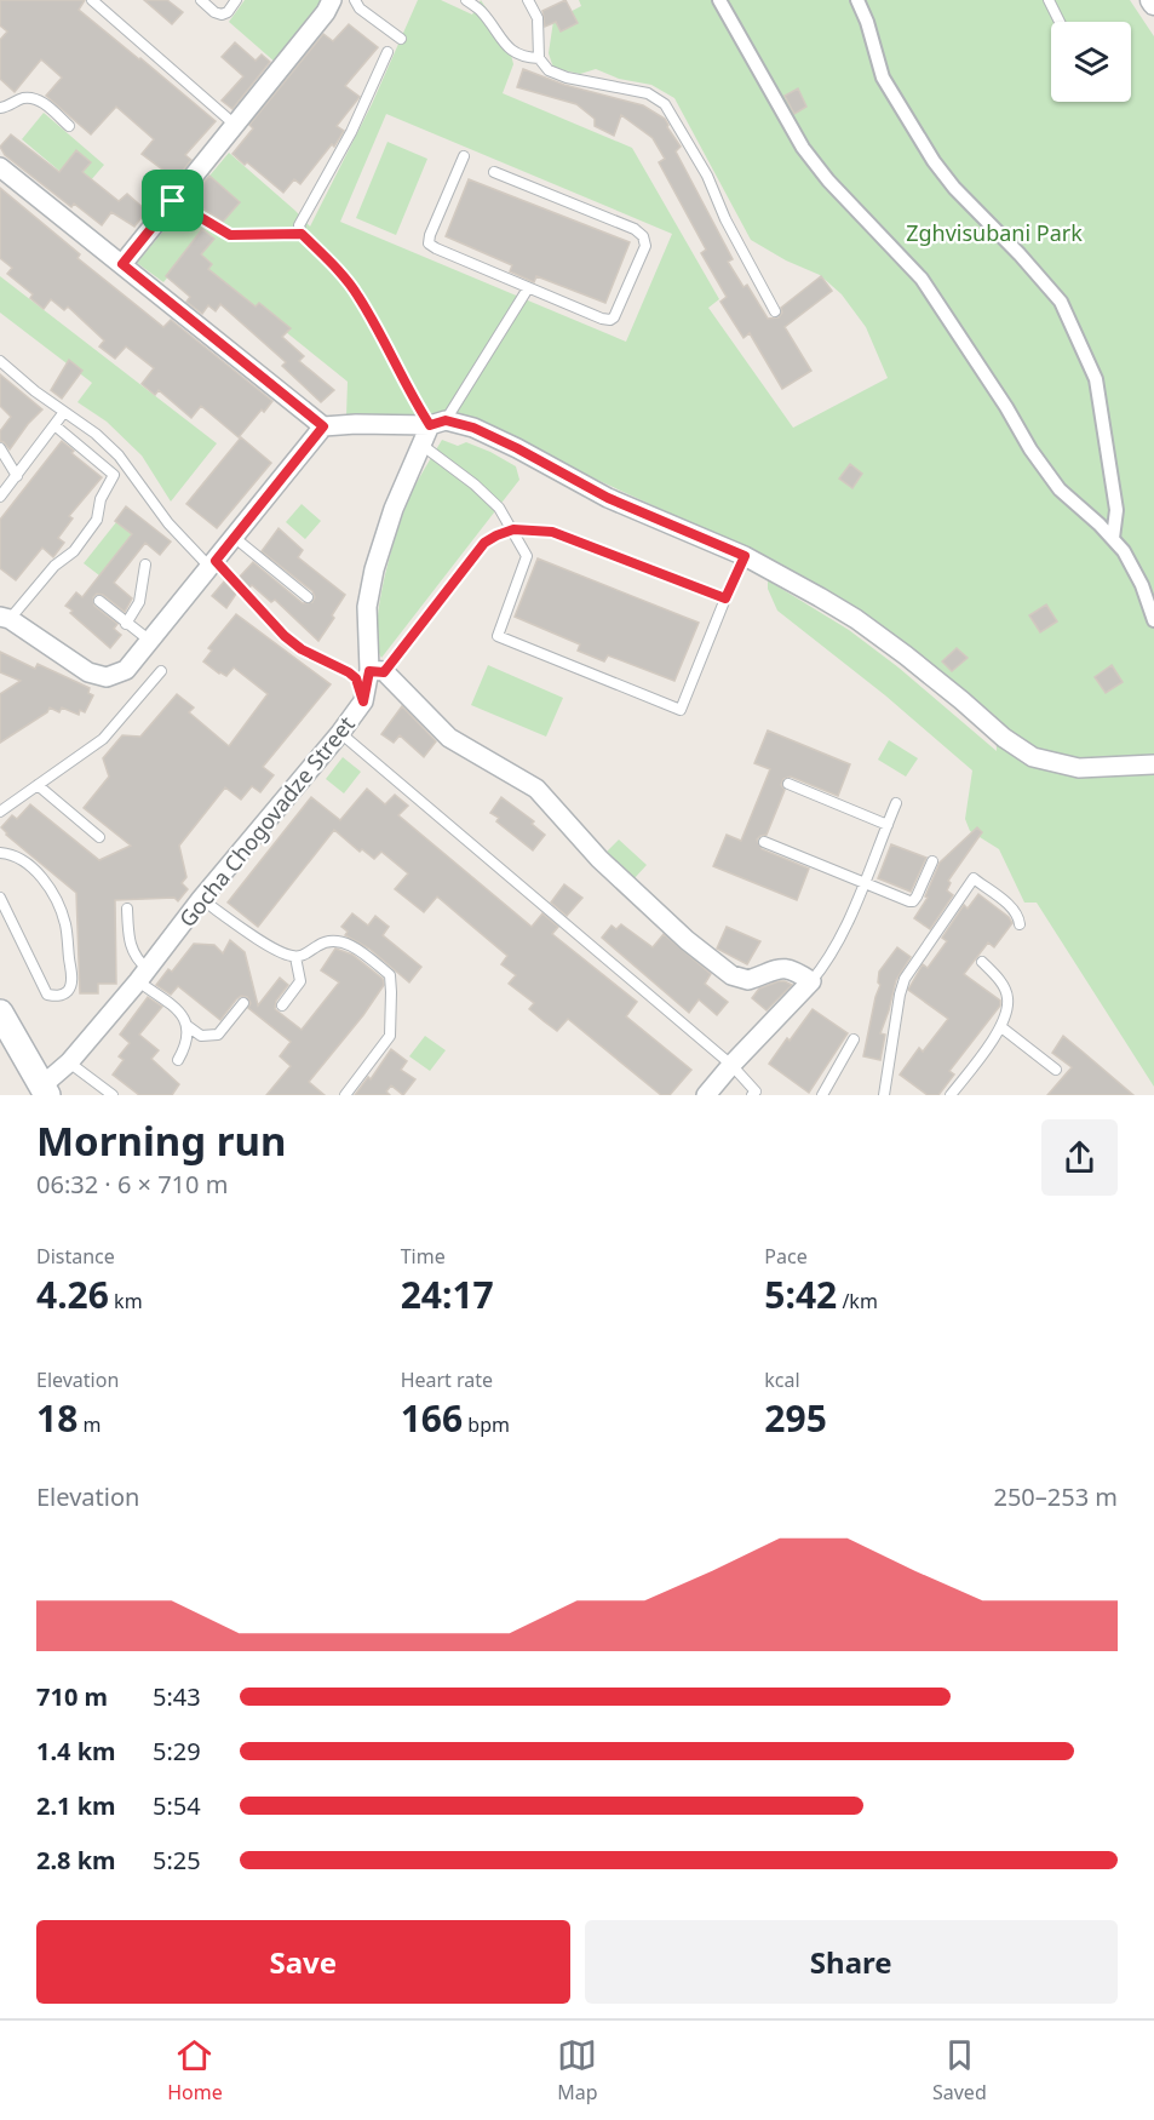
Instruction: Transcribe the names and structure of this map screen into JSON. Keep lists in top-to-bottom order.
{
  "streets": {
    "street": ["Gocha Chogovadze Street"]
  },
  "parks": ["Zghvisubani Park"],
  "page": {
    "heading": ["Morning run", "06:32 · 6 × 710 m"],
    "stats": [
      ["Distance", "4.26 km"],
      ["Time", "24:17"],
      ["Pace", "5:42 /km"],
      ["Elevation", "18 m"],
      ["Heart rate", "166 bpm"],
      ["kcal", "295"]
    ],
    "chart": ["Elevation", "250–253 m"],
    "list": [
      {
        "name": "710 m",
        "note": "5:43"
      },
      {
        "name": "1.4 km",
        "note": "5:29"
      },
      {
        "name": "2.1 km",
        "note": "5:54"
      },
      {
        "name": "2.8 km",
        "note": "5:25"
      }
    ],
    "buttons": ["Save", "Share"],
    "tabs": ["Home", "Map", "Saved"]
  }
}
